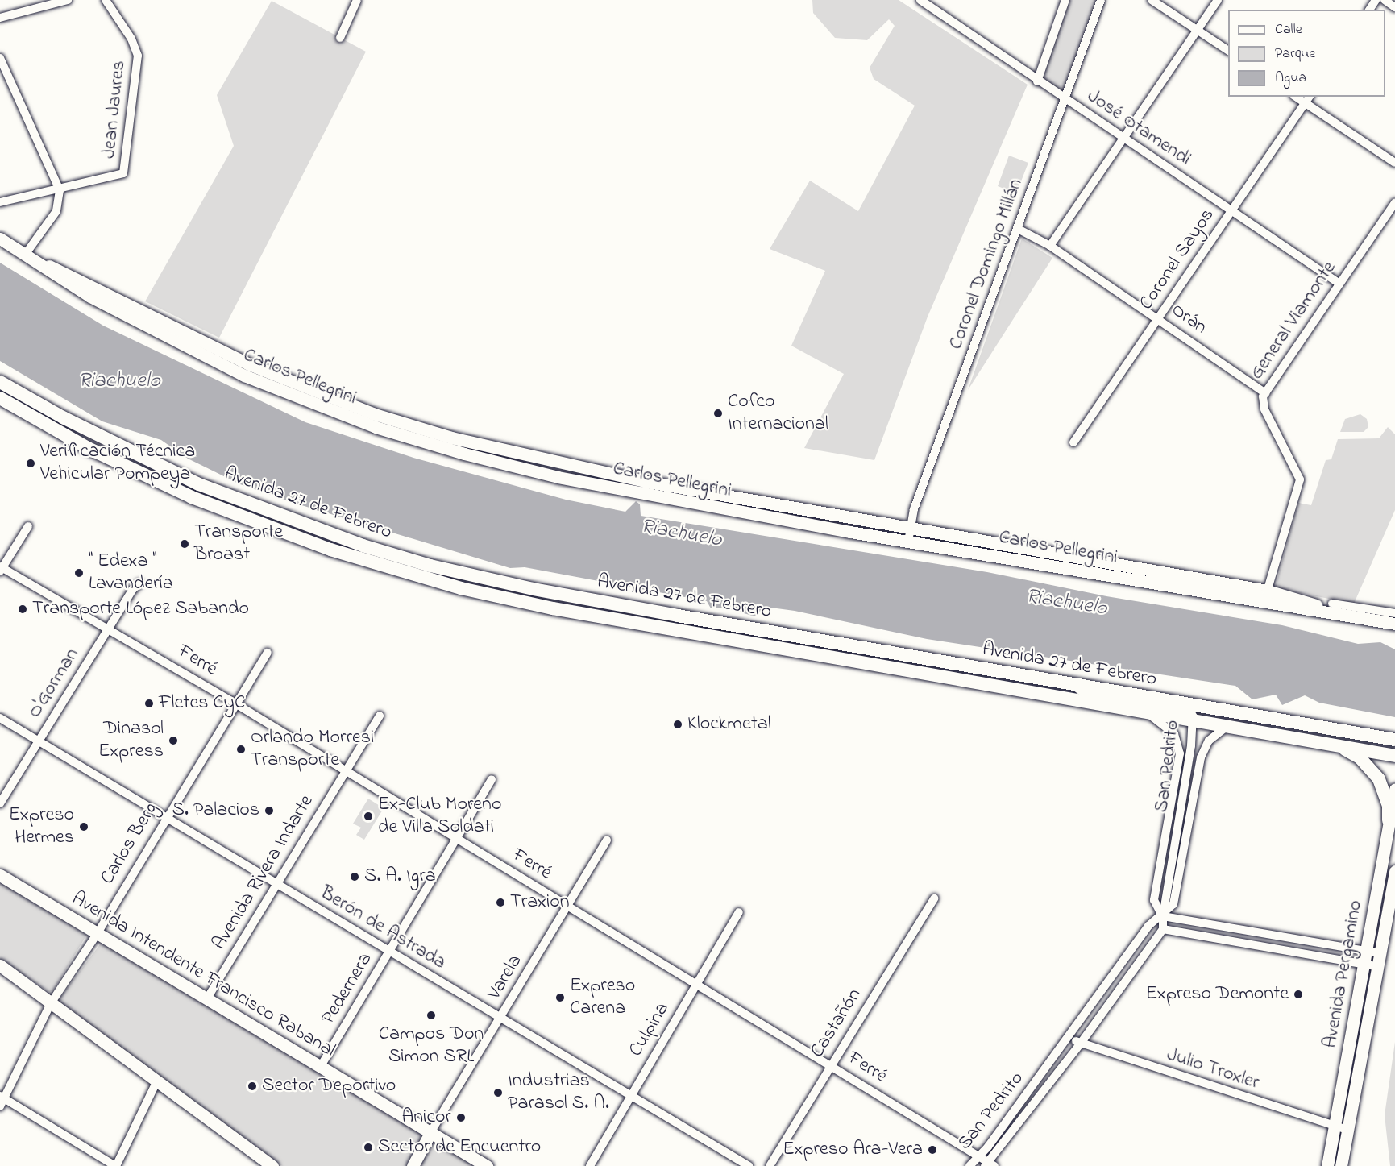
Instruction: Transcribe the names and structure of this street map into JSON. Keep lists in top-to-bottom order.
{
  "streets": {
    "main road": [
      "Carlos Pellegrini",
      "Avenida 27 de Febrero",
      "Avenida Pergamino",
      "Avenida Intendente Francisco Rabanal"
    ],
    "street": [
      "Jean Jaures",
      "José Otamendi",
      "Coronel Sayos",
      "Coronel Domingo Millán",
      "Orán",
      "General Viamonte",
      "Ferré",
      "O'Gorman",
      "San Pedrito",
      "Carlos Berg",
      "Avenida Rivera Indarte",
      "Berón de Astrada",
      "Varela",
      "Pedernera",
      "Castañón",
      "Culpina",
      "Julio Troxler"
    ]
  },
  "crossings": [
    ["José Otamendi", "Coronel Sayos"],
    ["José Otamendi", "Coronel Domingo Millán"],
    ["José Otamendi", "General Viamonte"],
    ["Coronel Sayos", "Orán"],
    ["Coronel Domingo Millán", "Orán"],
    ["Coronel Domingo Millán", "Carlos Pellegrini"],
    ["Orán", "General Viamonte"],
    ["General Viamonte", "Carlos Pellegrini"],
    ["Avenida 27 de Febrero", "San Pedrito"],
    ["Ferré", "O'Gorman"],
    ["Ferré", "San Pedrito"],
    ["Ferré", "Carlos Berg"],
    ["Ferré", "Avenida Rivera Indarte"],
    ["Ferré", "Varela"],
    ["Ferré", "Pedernera"],
    ["Ferré", "Castañón"],
    ["Ferré", "Culpina"],
    ["O'Gorman", "Berón de Astrada"],
    ["San Pedrito", "Julio Troxler"],
    ["Carlos Berg", "Berón de Astrada"],
    ["Carlos Berg", "Avenida Intendente Francisco Rabanal"],
    ["Avenida Rivera Indarte", "Berón de Astrada"],
    ["Avenida Rivera Indarte", "Avenida Intendente Francisco Rabanal"],
    ["Berón de Astrada", "Varela"],
    ["Berón de Astrada", "Pedernera"],
    ["Berón de Astrada", "Culpina"],
    ["Avenida Pergamino", "Julio Troxler"],
    ["Avenida Intendente Francisco Rabanal", "Varela"],
    ["Avenida Intendente Francisco Rabanal", "Pedernera"]
  ],
  "water": ["Riachuelo"],
  "places": [
    "Cofco Internacional",
    "Verificación Técnica Vehicular Pompeya",
    "Transporte Broast",
    "'' Edexa '' Lavandería",
    "Transporte López Sabando",
    "Fletes CyC",
    "Klockmetal",
    "Dinasol Express",
    "Orlando Morresi Transporte",
    "S. Palacios",
    "Ex-Club Moreno de Villa Soldati",
    "Expreso Hermes",
    "S. A. Igra",
    "Traxion",
    "Expreso Demonte",
    "Expreso Carena",
    "Campos Don Simon SRL",
    "Sector Deportivo",
    "Industrias Parasol S. A.",
    "Anicor",
    "Sector de Encuentro",
    "Expreso Ara-Vera"
  ],
  "legend": ["Calle", "Parque", "Agua"]
}
